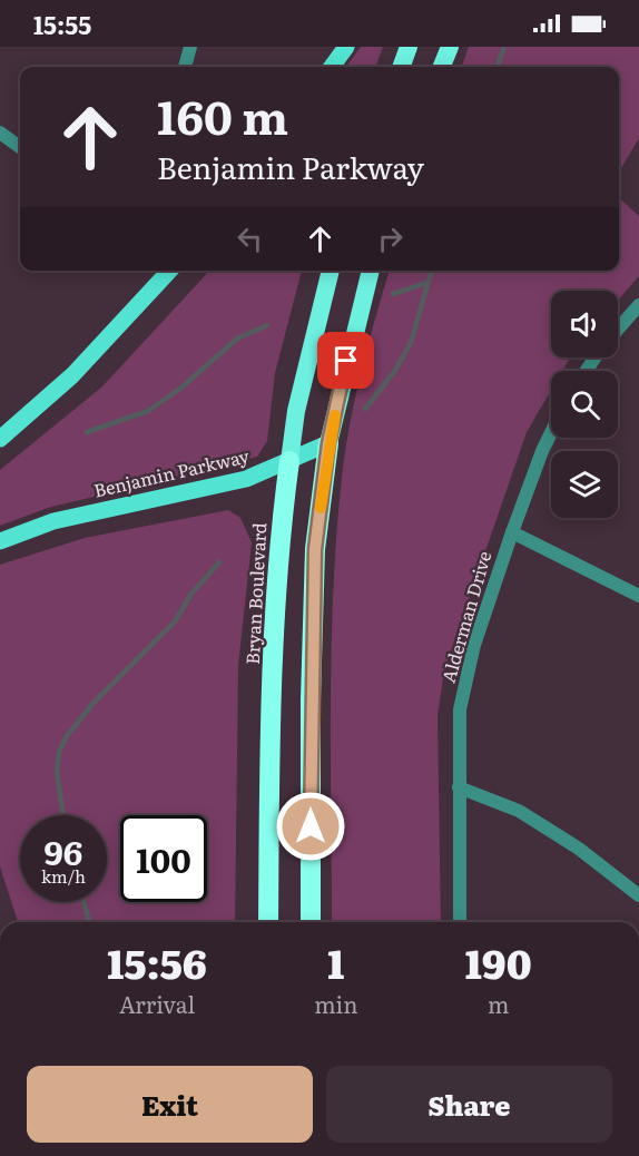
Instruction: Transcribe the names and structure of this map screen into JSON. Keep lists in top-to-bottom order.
{
  "streets": {
    "highway": ["Bryan Boulevard"],
    "main road": ["Benjamin Parkway"],
    "street": ["Alderman Drive"]
  },
  "crossings": [
    ["Benjamin Parkway", "Bryan Boulevard"]
  ],
  "page": {
    "status": "15:55",
    "turn": ["160 m", "Benjamin Parkway"],
    "speed": "96 km/h",
    "limit": "100",
    "eta": [
      "15:56",
      "Arrival",
      "1",
      "min",
      "190",
      "m"
    ],
    "buttons": ["Exit", "Share"]
  }
}
